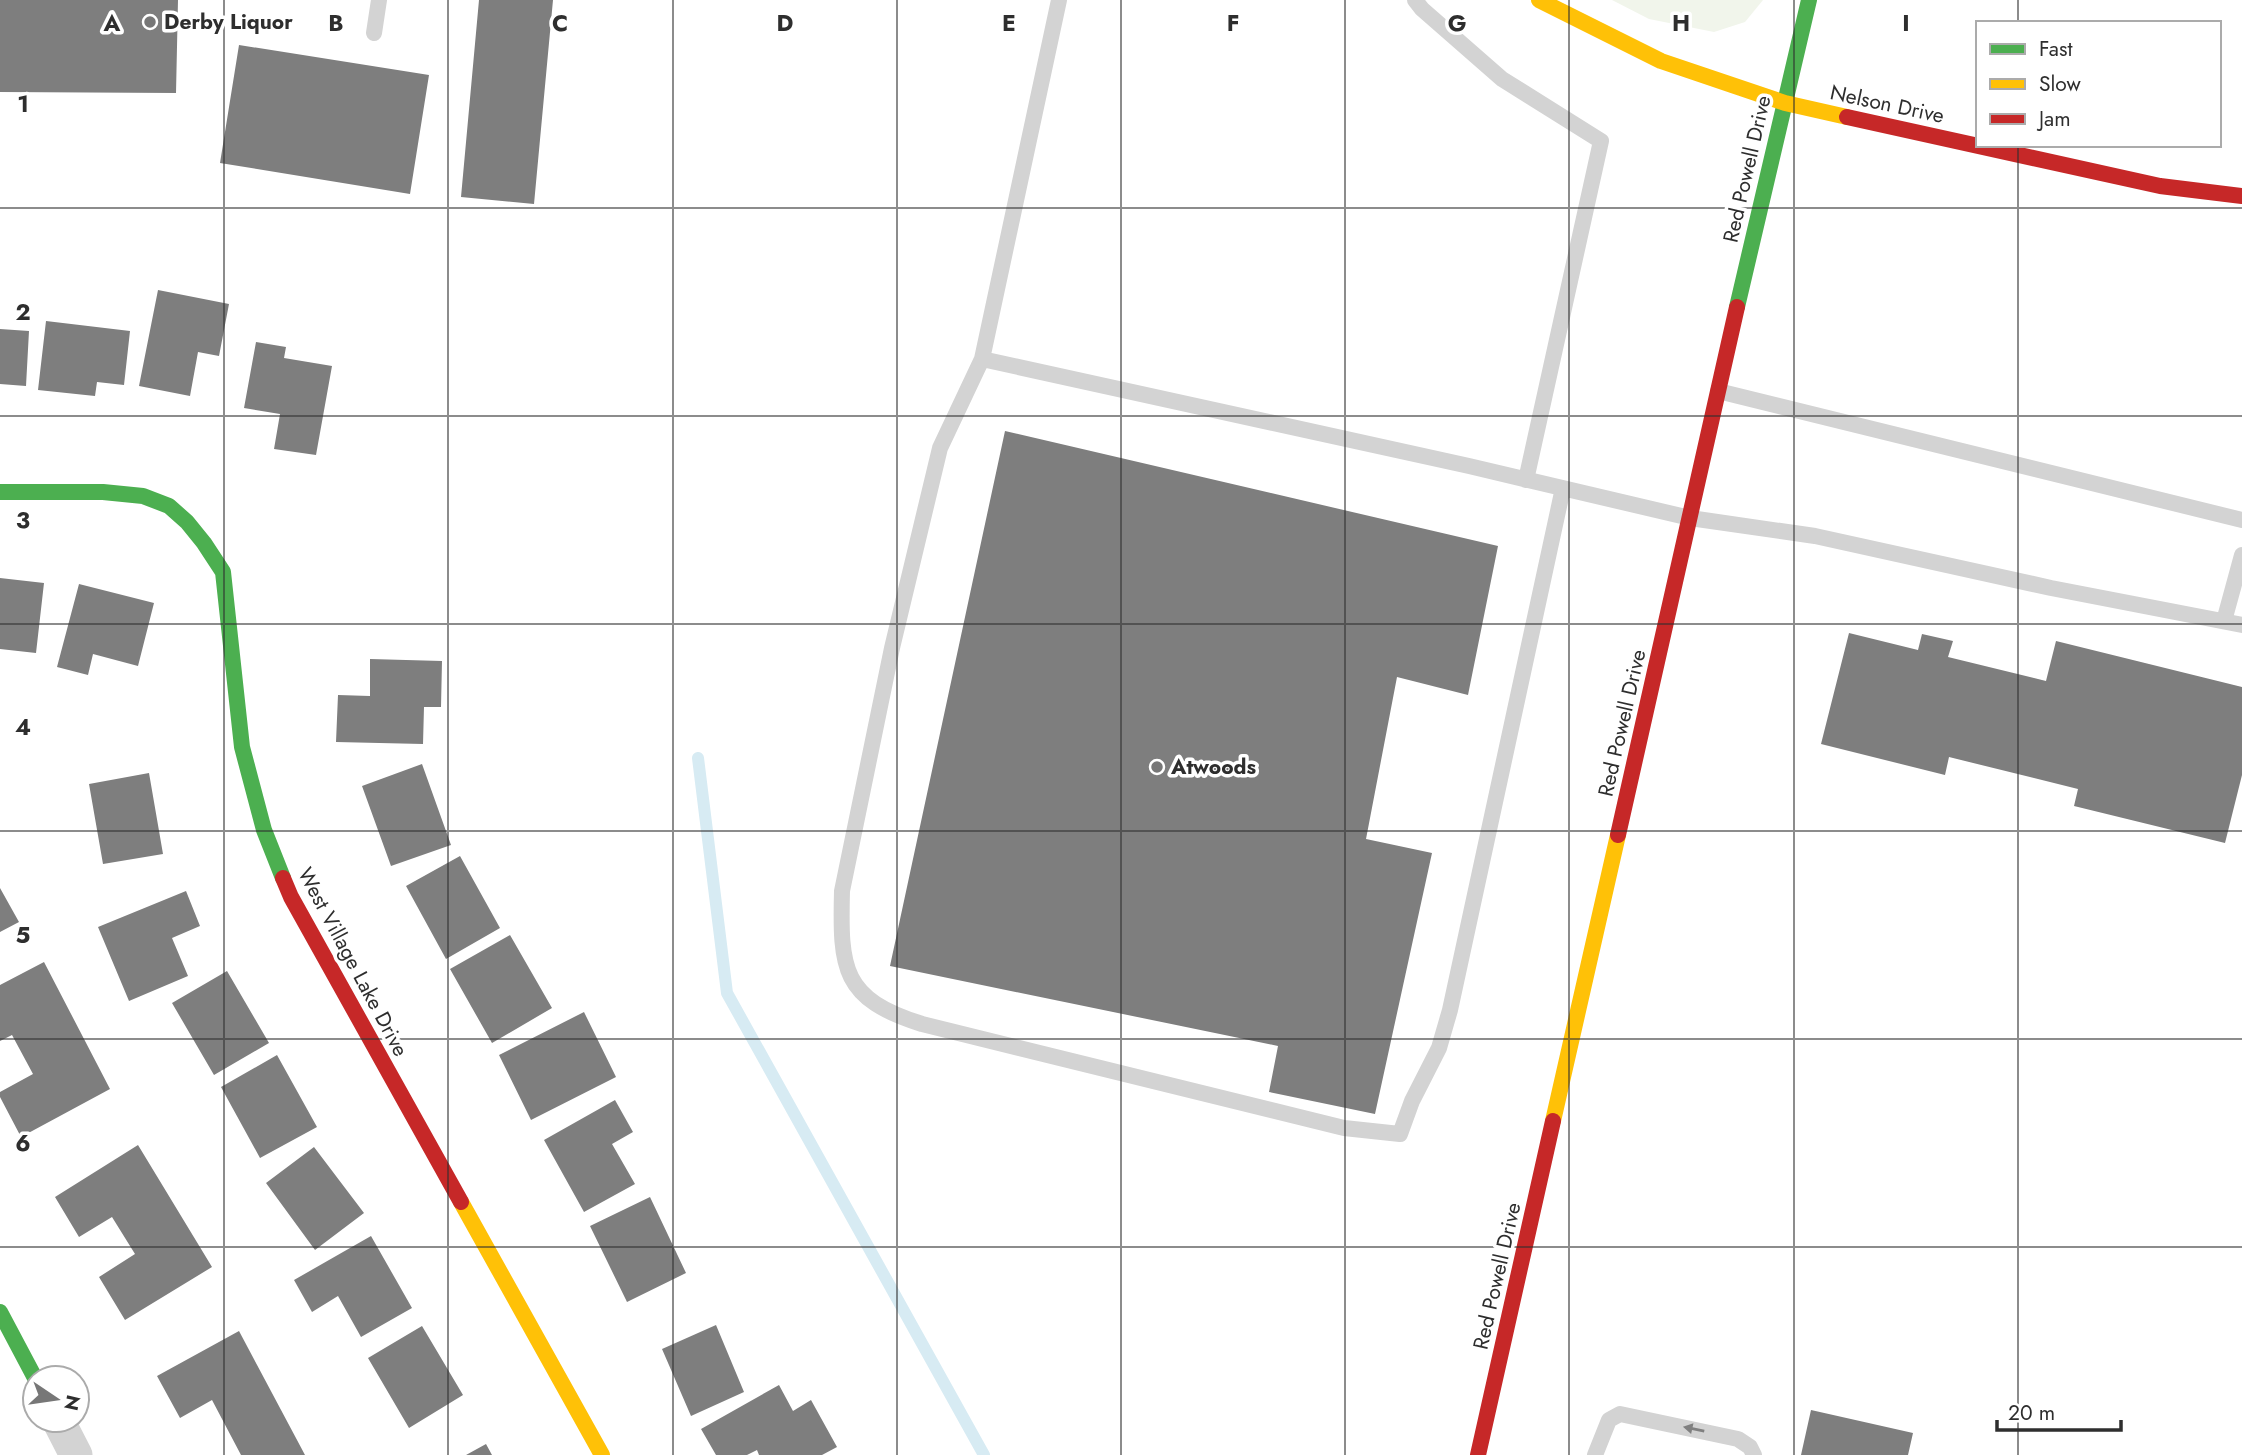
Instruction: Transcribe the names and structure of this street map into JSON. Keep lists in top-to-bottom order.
{
  "streets": {
    "street": ["Nelson Drive", "Red Powell Drive", "West Village Lake Drive"]
  },
  "crossings": [
    ["Nelson Drive", "Red Powell Drive"]
  ],
  "places": ["Derby Liquor", "Atwoods"],
  "legend": ["Fast", "Slow", "Jam"],
  "scale_bar": "20 m",
  "north": "right",
  "grid": {
    "columns": [
      "A",
      "B",
      "C",
      "D",
      "E",
      "F",
      "G",
      "H",
      "I"
    ],
    "rows": [
      "1",
      "2",
      "3",
      "4",
      "5",
      "6"
    ]
  }
}
